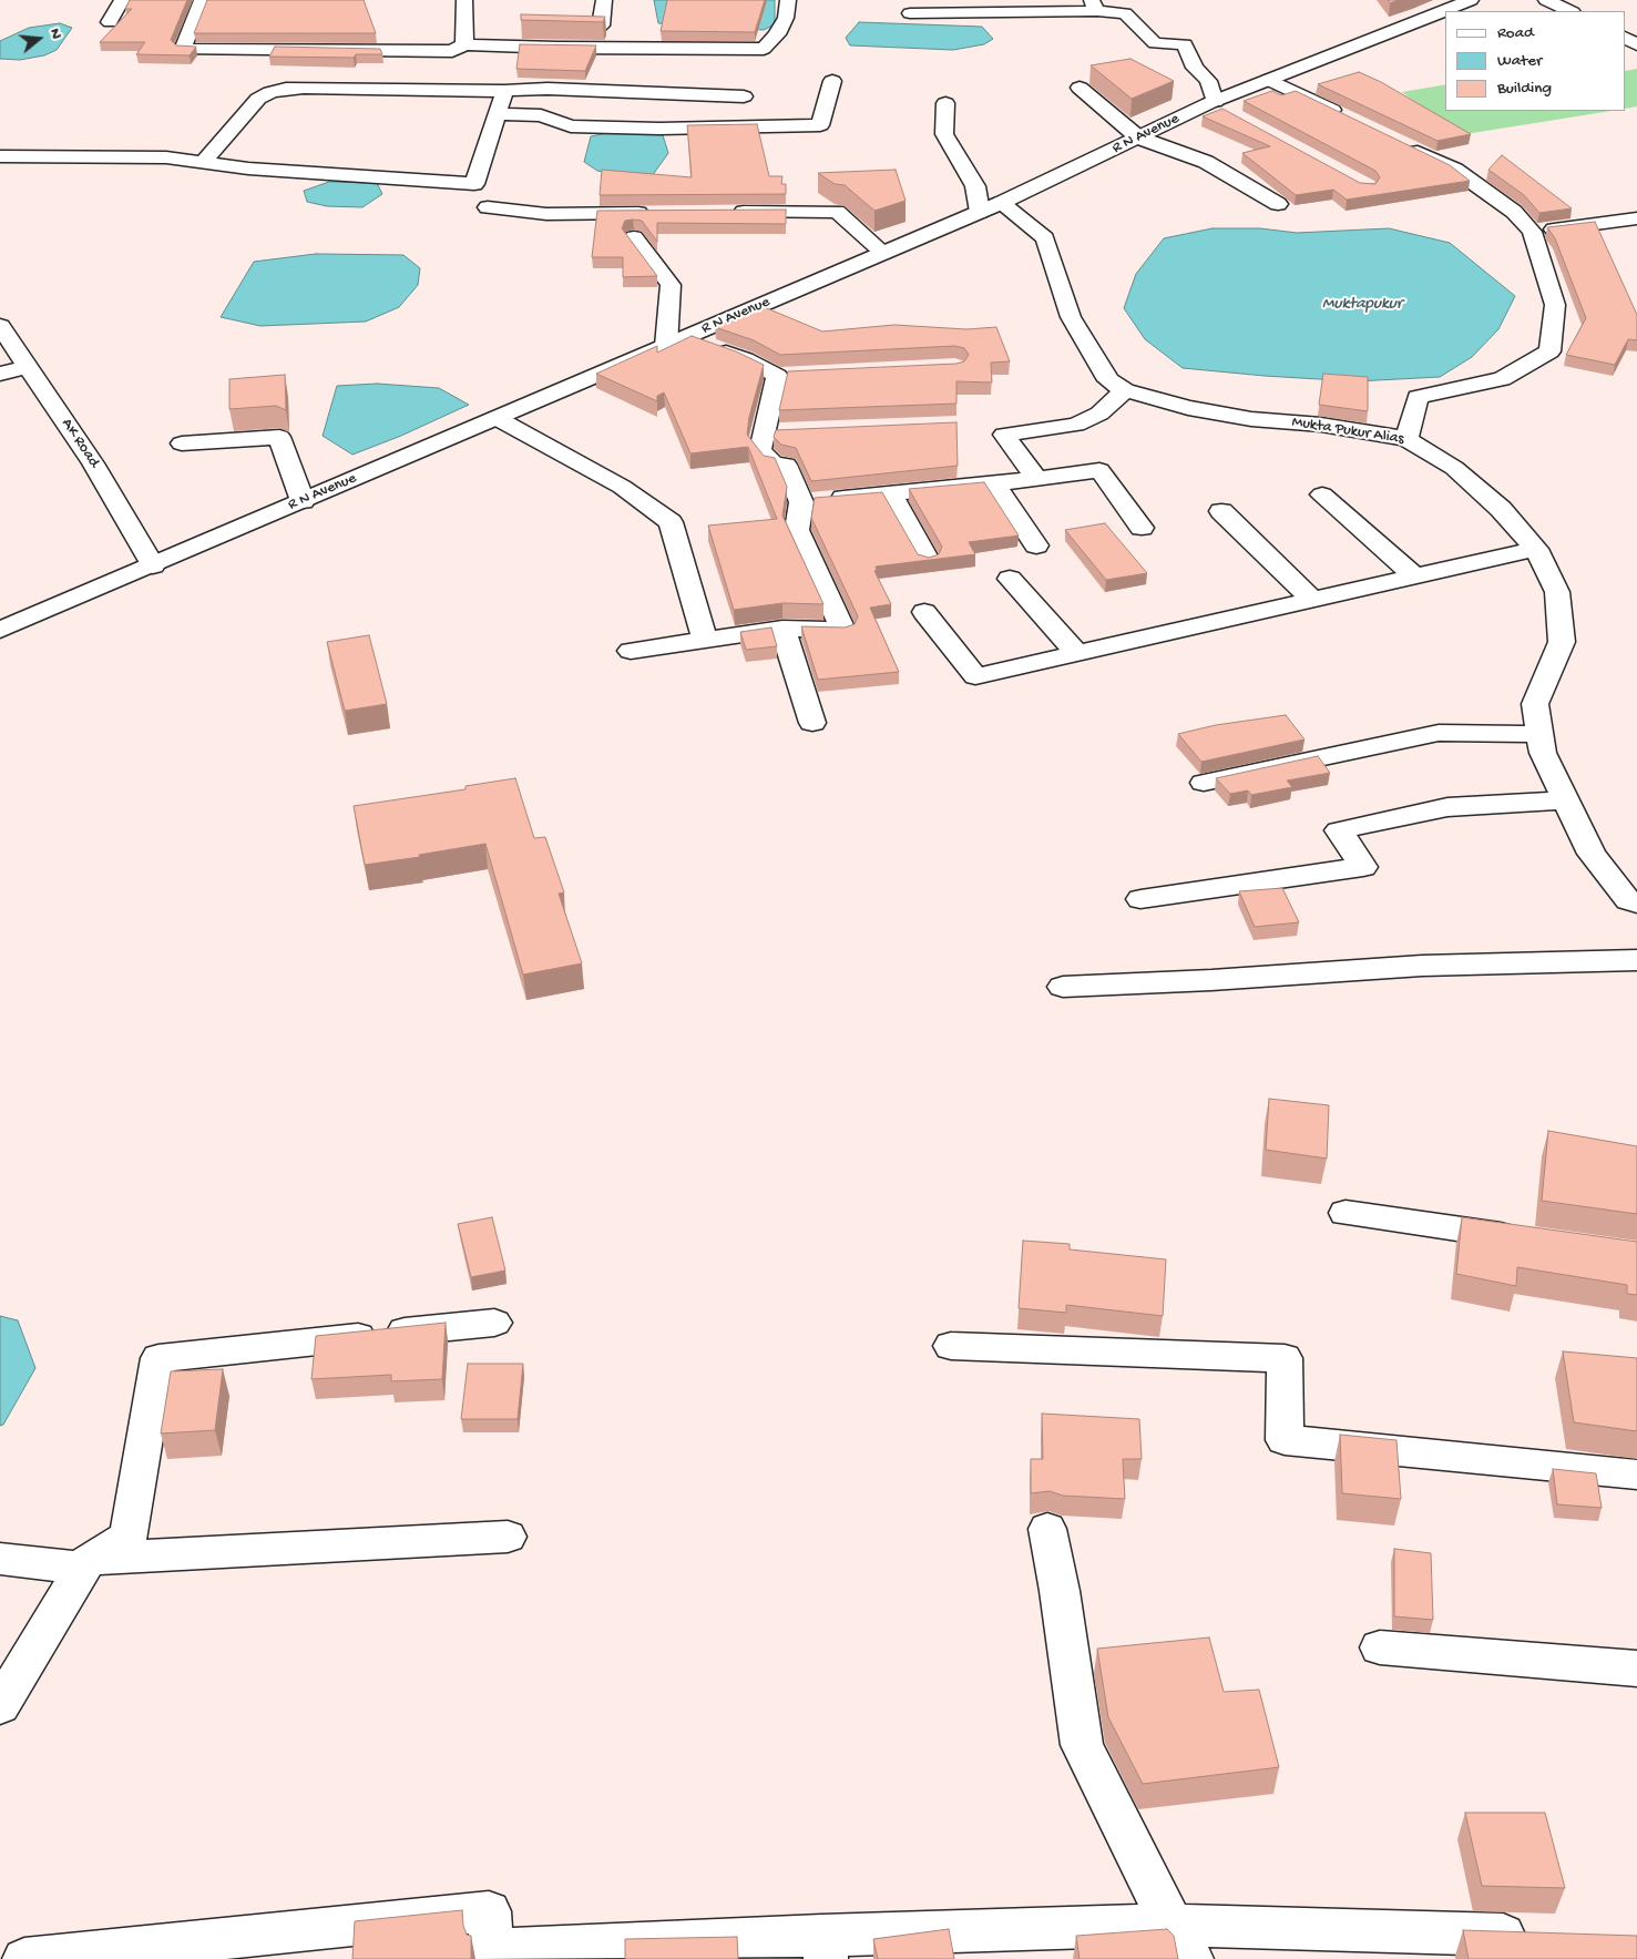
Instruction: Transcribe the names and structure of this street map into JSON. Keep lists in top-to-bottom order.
{
  "streets": {
    "street": ["R N Avenue", "Mukta Pukur Alias", "AK Road"]
  },
  "crossings": [
    ["R N Avenue", "Mukta Pukur Alias"],
    ["R N Avenue", "AK Road"]
  ],
  "water": ["Muktapukur"],
  "legend": ["Road", "Water", "Building"],
  "north": "right"
}
